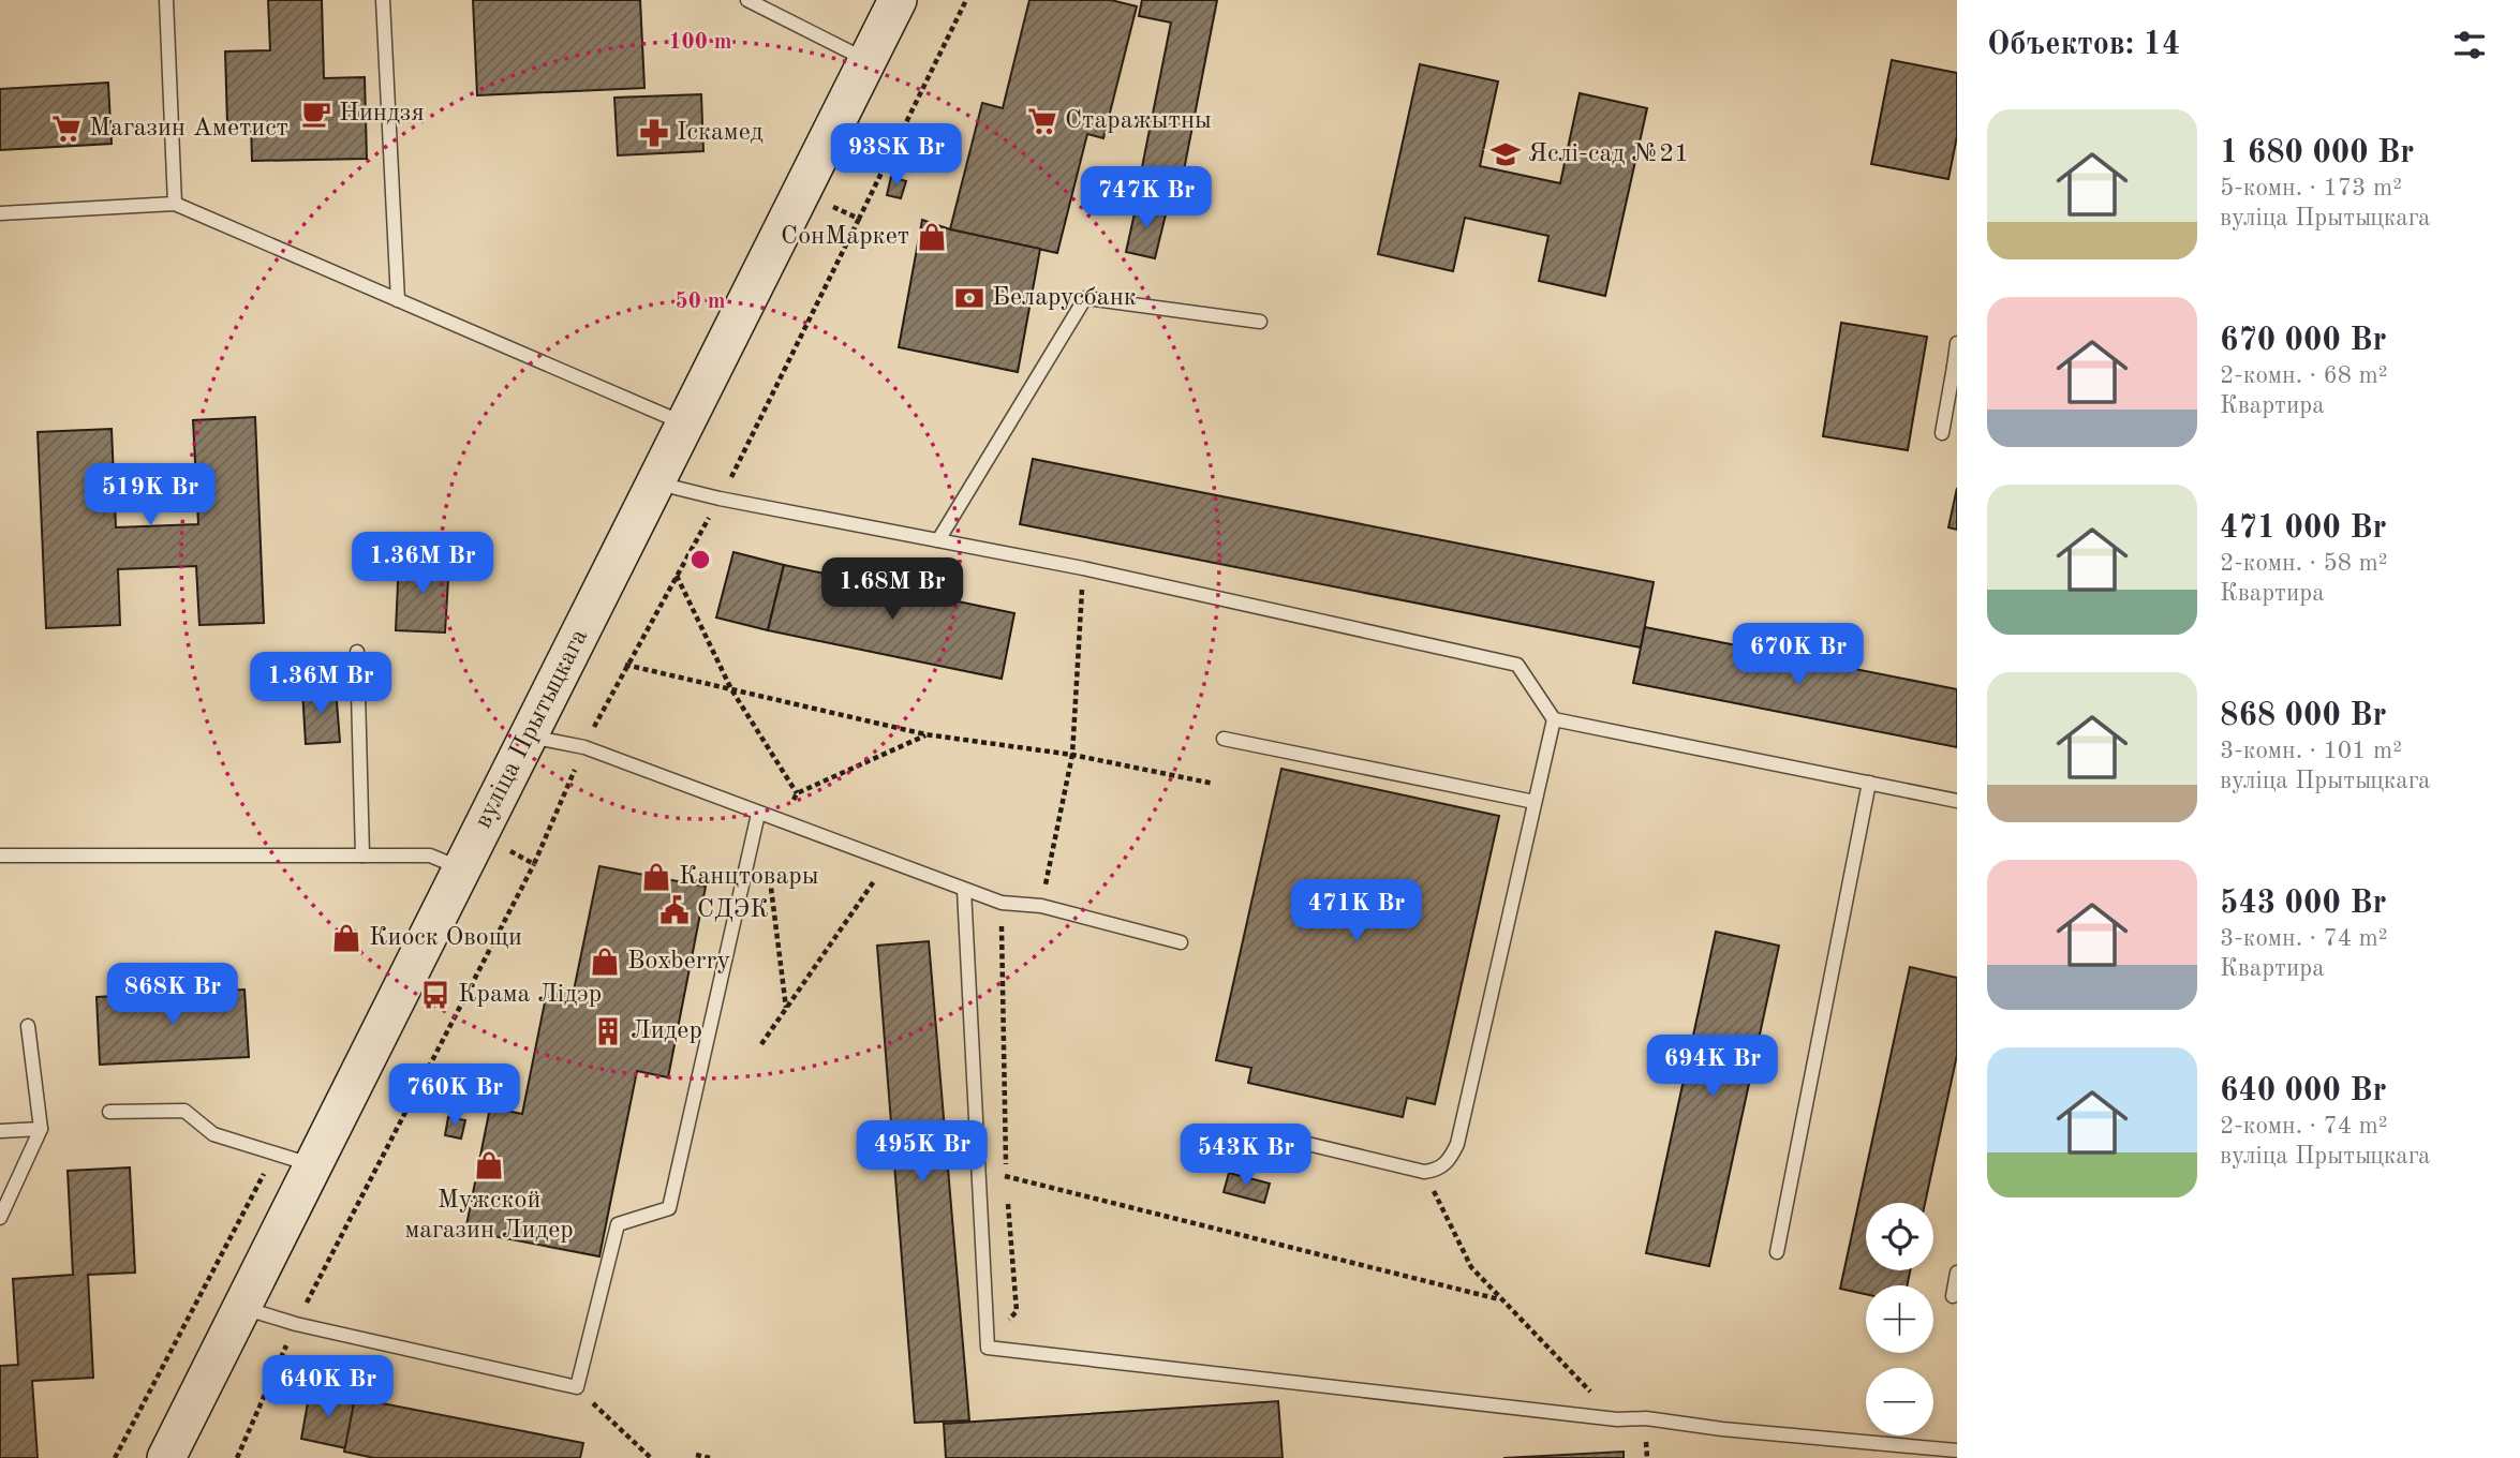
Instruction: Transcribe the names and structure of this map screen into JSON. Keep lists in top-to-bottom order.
{
  "streets": {
    "street": ["вуліца Прытыцкага"]
  },
  "places": {
    "cafe": ["Ниндзя"],
    "supermarket": ["Старажытны", "Магазин Аметист"],
    "pharmacy": ["Іскамед"],
    "school or university": ["Яслі-сад №21"],
    "shop": [
      "СонМаркет",
      "Канцтовары",
      "Киоск Овощи",
      "Boxberry",
      "Мужской магазин Лидер"
    ],
    "bank": ["Беларусбанк"],
    "public building": ["СДЭК"],
    "bus stop": ["Крама Лідэр"],
    "building": ["Лидер"]
  },
  "page": {
    "heading": "Объектов: 14",
    "list": [
      {
        "name": "1 680 000 Br",
        "note": "5-комн. · 173 m² · вуліца Прытыцкага"
      },
      {
        "name": "670 000 Br",
        "note": "2-комн. · 68 m² · Квартира"
      },
      {
        "name": "471 000 Br",
        "note": "2-комн. · 58 m² · Квартира"
      },
      {
        "name": "868 000 Br",
        "note": "3-комн. · 101 m² · вуліца Прытыцкага"
      },
      {
        "name": "543 000 Br",
        "note": "3-комн. · 74 m² · Квартира"
      },
      {
        "name": "640 000 Br",
        "note": "2-комн. · 74 m² · вуліца Прытыцкага"
      }
    ],
    "price": [
      "938K Br",
      "747K Br",
      "519K Br",
      "1.36M Br",
      "1.68M Br",
      "670K Br",
      "1.36M Br",
      "471K Br",
      "868K Br",
      "694K Br",
      "760K Br",
      "495K Br",
      "543K Br",
      "640K Br"
    ],
    "map_buttons": ["+", "−"]
  },
  "rings": ["100 m", "50 m"]
}
